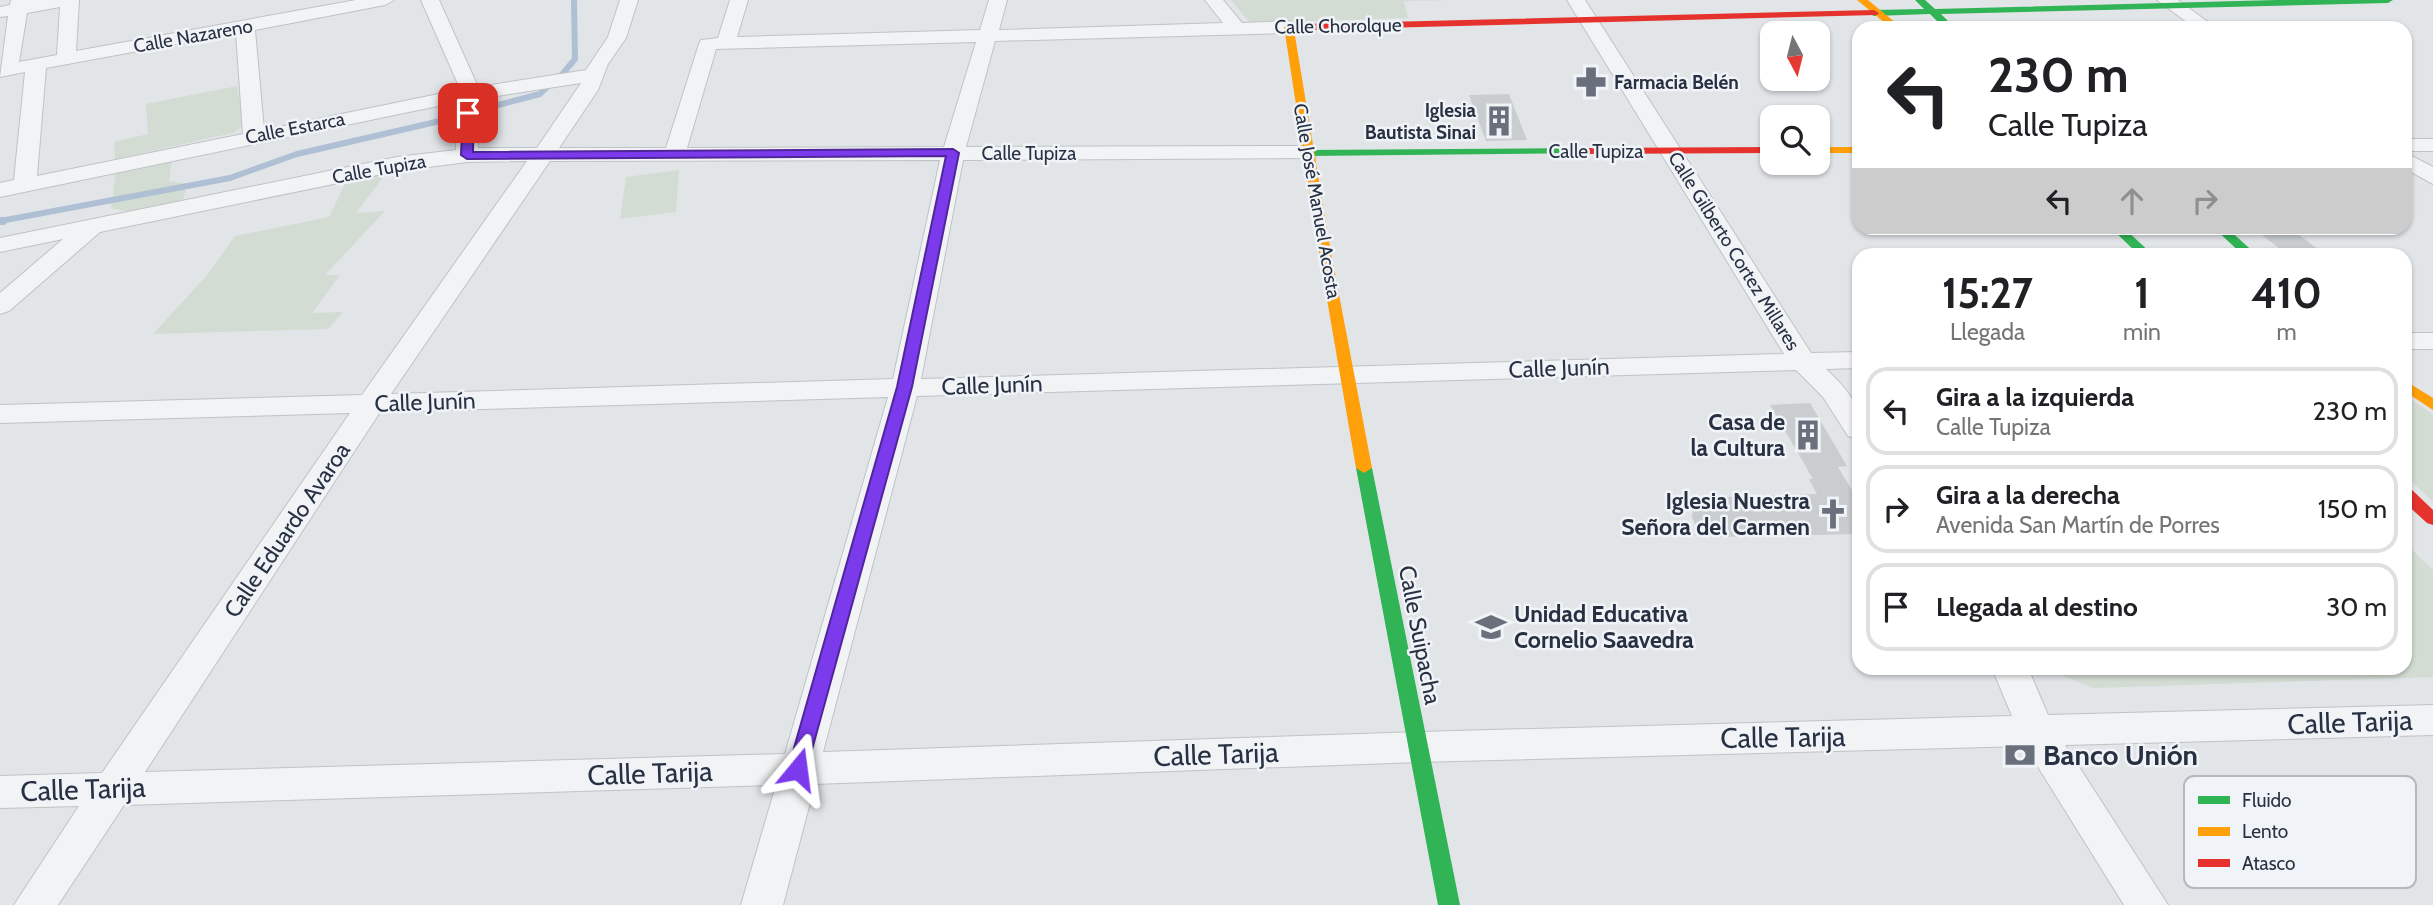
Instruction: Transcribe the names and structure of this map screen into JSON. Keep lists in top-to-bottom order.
{
  "streets": {
    "main road": [
      "Calle Chorolque",
      "Calle Tupiza",
      "Calle José Manuel Acosta",
      "Calle Suipacha"
    ],
    "street": [
      "Calle Nazareno",
      "Calle Estarca",
      "Calle Gilberto Cortez Millares",
      "Calle Junín",
      "Calle Eduardo Avaroa",
      "Calle Tarija"
    ]
  },
  "crossings": [
    ["Calle Chorolque", "Calle José Manuel Acosta"],
    ["Calle Chorolque", "Calle Gilberto Cortez Millares"],
    ["Calle Estarca", "Calle Eduardo Avaroa"],
    ["Calle Tupiza", "Calle José Manuel Acosta"],
    ["Calle Tupiza", "Calle Gilberto Cortez Millares"],
    ["Calle Tupiza", "Calle Eduardo Avaroa"],
    ["Calle José Manuel Acosta", "Calle Junín"],
    ["Calle José Manuel Acosta", "Calle Suipacha"],
    ["Calle Gilberto Cortez Millares", "Calle Junín"],
    ["Calle Junín", "Calle Eduardo Avaroa"],
    ["Calle Junín", "Calle Suipacha"],
    ["Calle Eduardo Avaroa", "Calle Tarija"],
    ["Calle Suipacha", "Calle Tarija"]
  ],
  "places": {
    "pharmacy": ["Farmacia Belén"],
    "building": ["Iglesia Bautista Sinai", "Casa de la Cultura"],
    "church": ["Iglesia Nuestra Señora del Carmen"],
    "school or university": ["Unidad Educativa Cornelio Saavedra"],
    "bank": ["Banco Unión"]
  },
  "legend": ["Fluido", "Lento", "Atasco"],
  "north": "bottom",
  "page": {
    "turn": ["230 m", "Calle Tupiza"],
    "eta": [
      "15:27",
      "Llegada",
      "1",
      "min",
      "410",
      "m"
    ],
    "list": [
      {
        "name": "Gira a la izquierda",
        "note": "Calle Tupiza",
        "value": "230 m"
      },
      {
        "name": "Gira a la derecha",
        "note": "Avenida San Martín de Porres",
        "value": "150 m"
      },
      {
        "name": "Llegada al destino",
        "value": "30 m"
      }
    ]
  }
}
